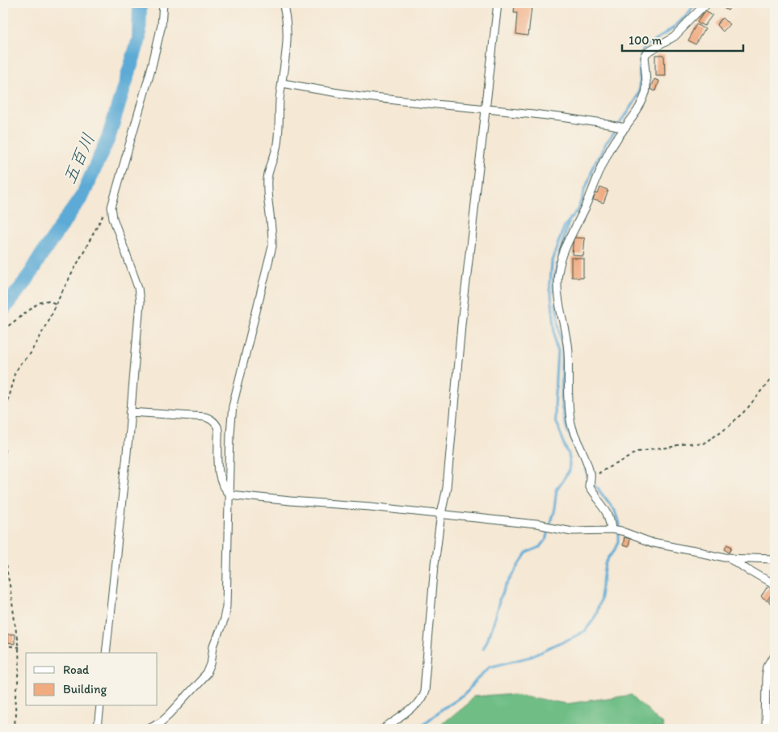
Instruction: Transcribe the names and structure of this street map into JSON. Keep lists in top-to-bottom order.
{
  "water": ["五百川"],
  "legend": ["Road", "Building"],
  "scale_bar": "100 m"
}
